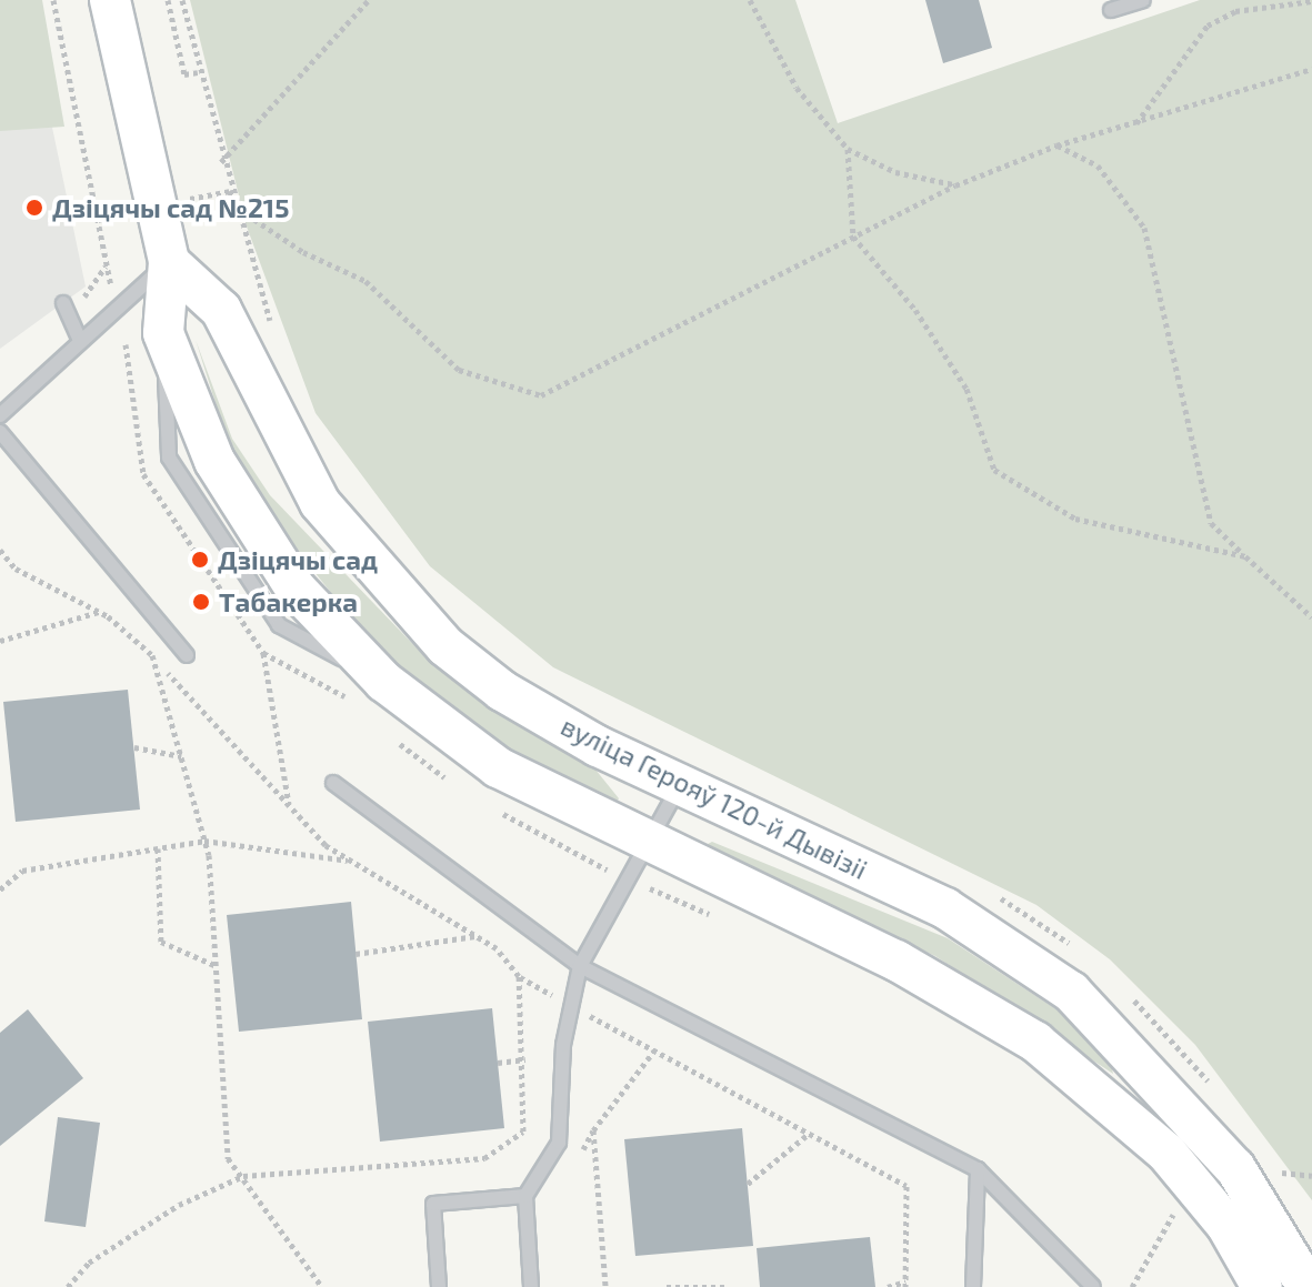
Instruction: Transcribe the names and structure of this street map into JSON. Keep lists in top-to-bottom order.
{
  "streets": {
    "street": ["вуліца Герояў 120-й Дывізіі"]
  },
  "places": ["Дзіцячы сад №215", "Дзіцячы сад", "Табакерка"]
}
